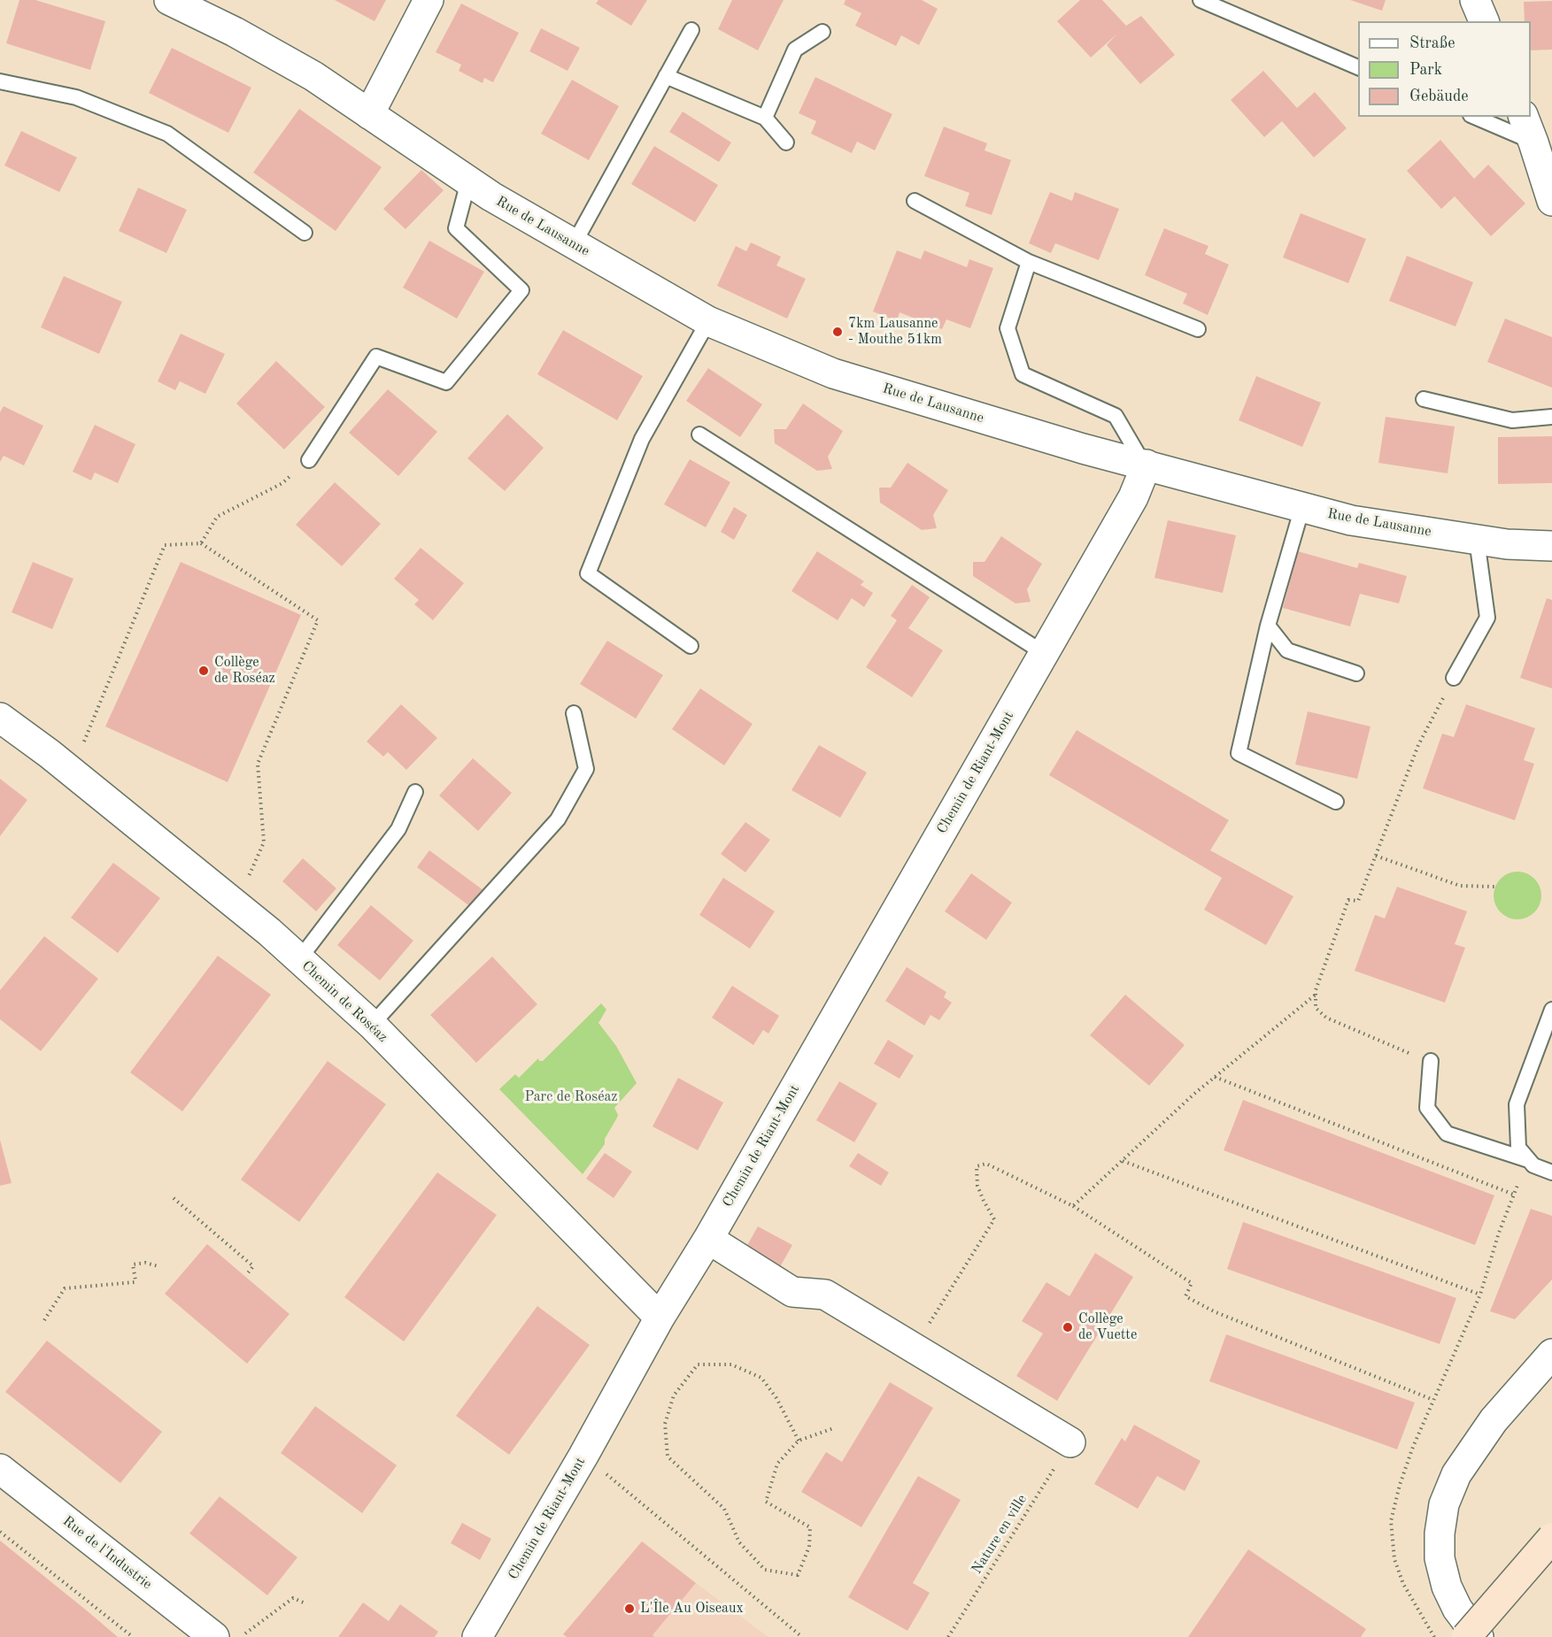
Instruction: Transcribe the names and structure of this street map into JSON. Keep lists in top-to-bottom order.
{
  "streets": {
    "street": [
      "Rue de Lausanne",
      "Chemin de Riant-Mont",
      "Chemin de Roséaz",
      "Rue de l'Industrie"
    ],
    "path": ["Nature en ville"]
  },
  "crossings": [
    ["Rue de Lausanne", "Chemin de Riant-Mont"],
    ["Chemin de Riant-Mont", "Chemin de Roséaz"]
  ],
  "parks": ["Parc de Roséaz"],
  "places": [
    "7km Lausanne - Mouthe 51km",
    "Collège de Roséaz",
    "Collège de Vuette",
    "L'Île Au Oiseaux"
  ],
  "legend": ["Straße", "Park", "Gebäude"]
}
